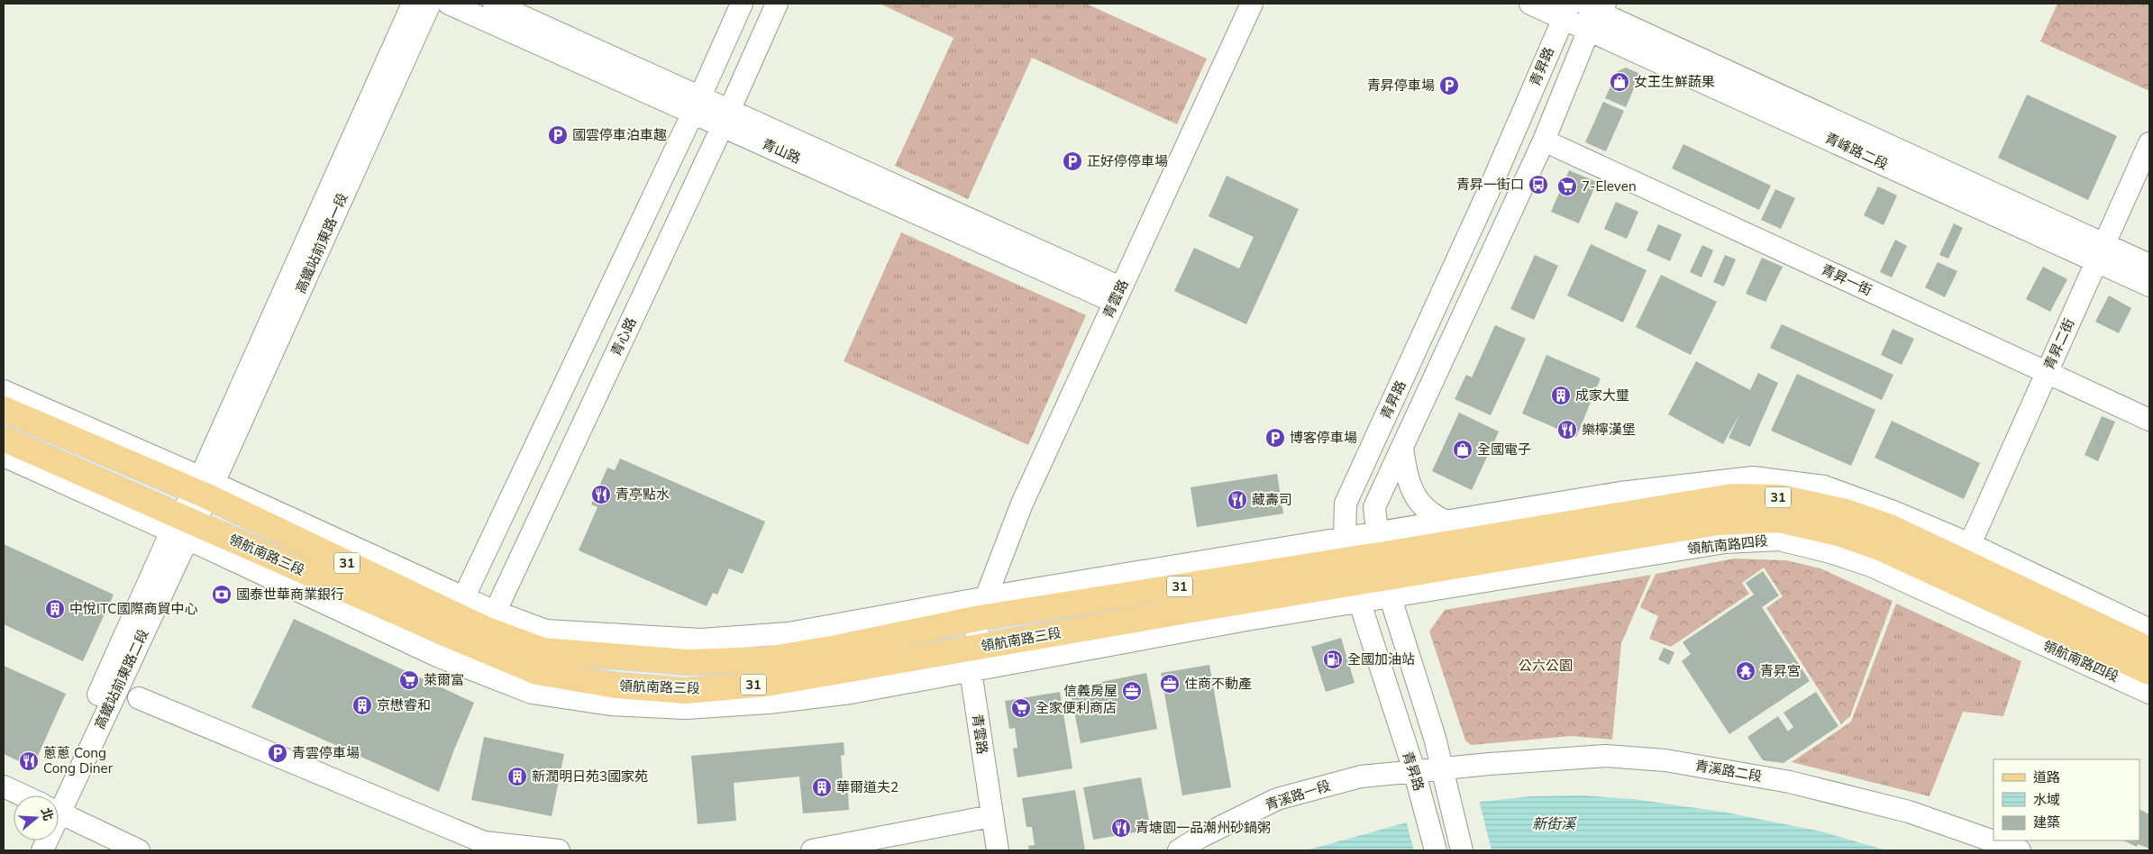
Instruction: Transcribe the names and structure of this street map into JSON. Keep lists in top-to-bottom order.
{
  "streets": {
    "main road": ["31", "領航南路四段", "領航南路三段"],
    "street": [
      "青昇路",
      "青山路",
      "青峰路二段",
      "高鐵站前東路一段",
      "青昇一街",
      "青雲路",
      "青心路",
      "青昇二街",
      "高鐵站前東路二段",
      "青溪路二段",
      "青溪路一段"
    ]
  },
  "crossings": [
    ["青昇路", "青峰路二段"],
    ["青昇路", "青昇一街"],
    ["青昇路", "領航南路四段"],
    ["青昇路", "領航南路三段"],
    ["青昇路", "青溪路二段"],
    ["青昇路", "青溪路一段"],
    ["青山路", "青雲路"],
    ["青山路", "青心路"],
    ["青峰路二段", "青昇二街"],
    ["高鐵站前東路一段", "領航南路三段"],
    ["高鐵站前東路一段", "高鐵站前東路二段"],
    ["青昇一街", "青昇二街"],
    ["青雲路", "領航南路三段"],
    ["青心路", "領航南路三段"],
    ["青昇二街", "領航南路四段"],
    ["領航南路四段", "領航南路三段"],
    ["領航南路三段", "高鐵站前東路二段"],
    ["青溪路二段", "青溪路一段"]
  ],
  "water": ["新街溪"],
  "parks": ["公六公園"],
  "places": {
    "shop": ["女王生鮮蔬果", "全國電子"],
    "parking": [
      "青昇停車場",
      "國雲停車泊車趣",
      "正好停停車場",
      "博客停車場",
      "青雲停車場"
    ],
    "bus stop": ["青昇一街口"],
    "supermarket": ["7-Eleven", "萊爾富", "全家便利商店"],
    "building": [
      "成家大璽",
      "中悅ITC國際商貿中心",
      "京懋睿和",
      "新潤明日苑3國家苑",
      "華爾道夫2"
    ],
    "restaurant": [
      "樂檸漢堡",
      "青亭點水",
      "藏壽司",
      "蔥蔥 Cong Cong Diner",
      "青塘園一品潮州砂鍋粥"
    ],
    "bank": ["國泰世華商業銀行"],
    "fuel station": ["全國加油站"],
    "temple": ["青昇宮"],
    "office": ["住商不動產", "信義房屋"]
  },
  "legend": ["道路", "水域", "建築"],
  "north": "right"
}
